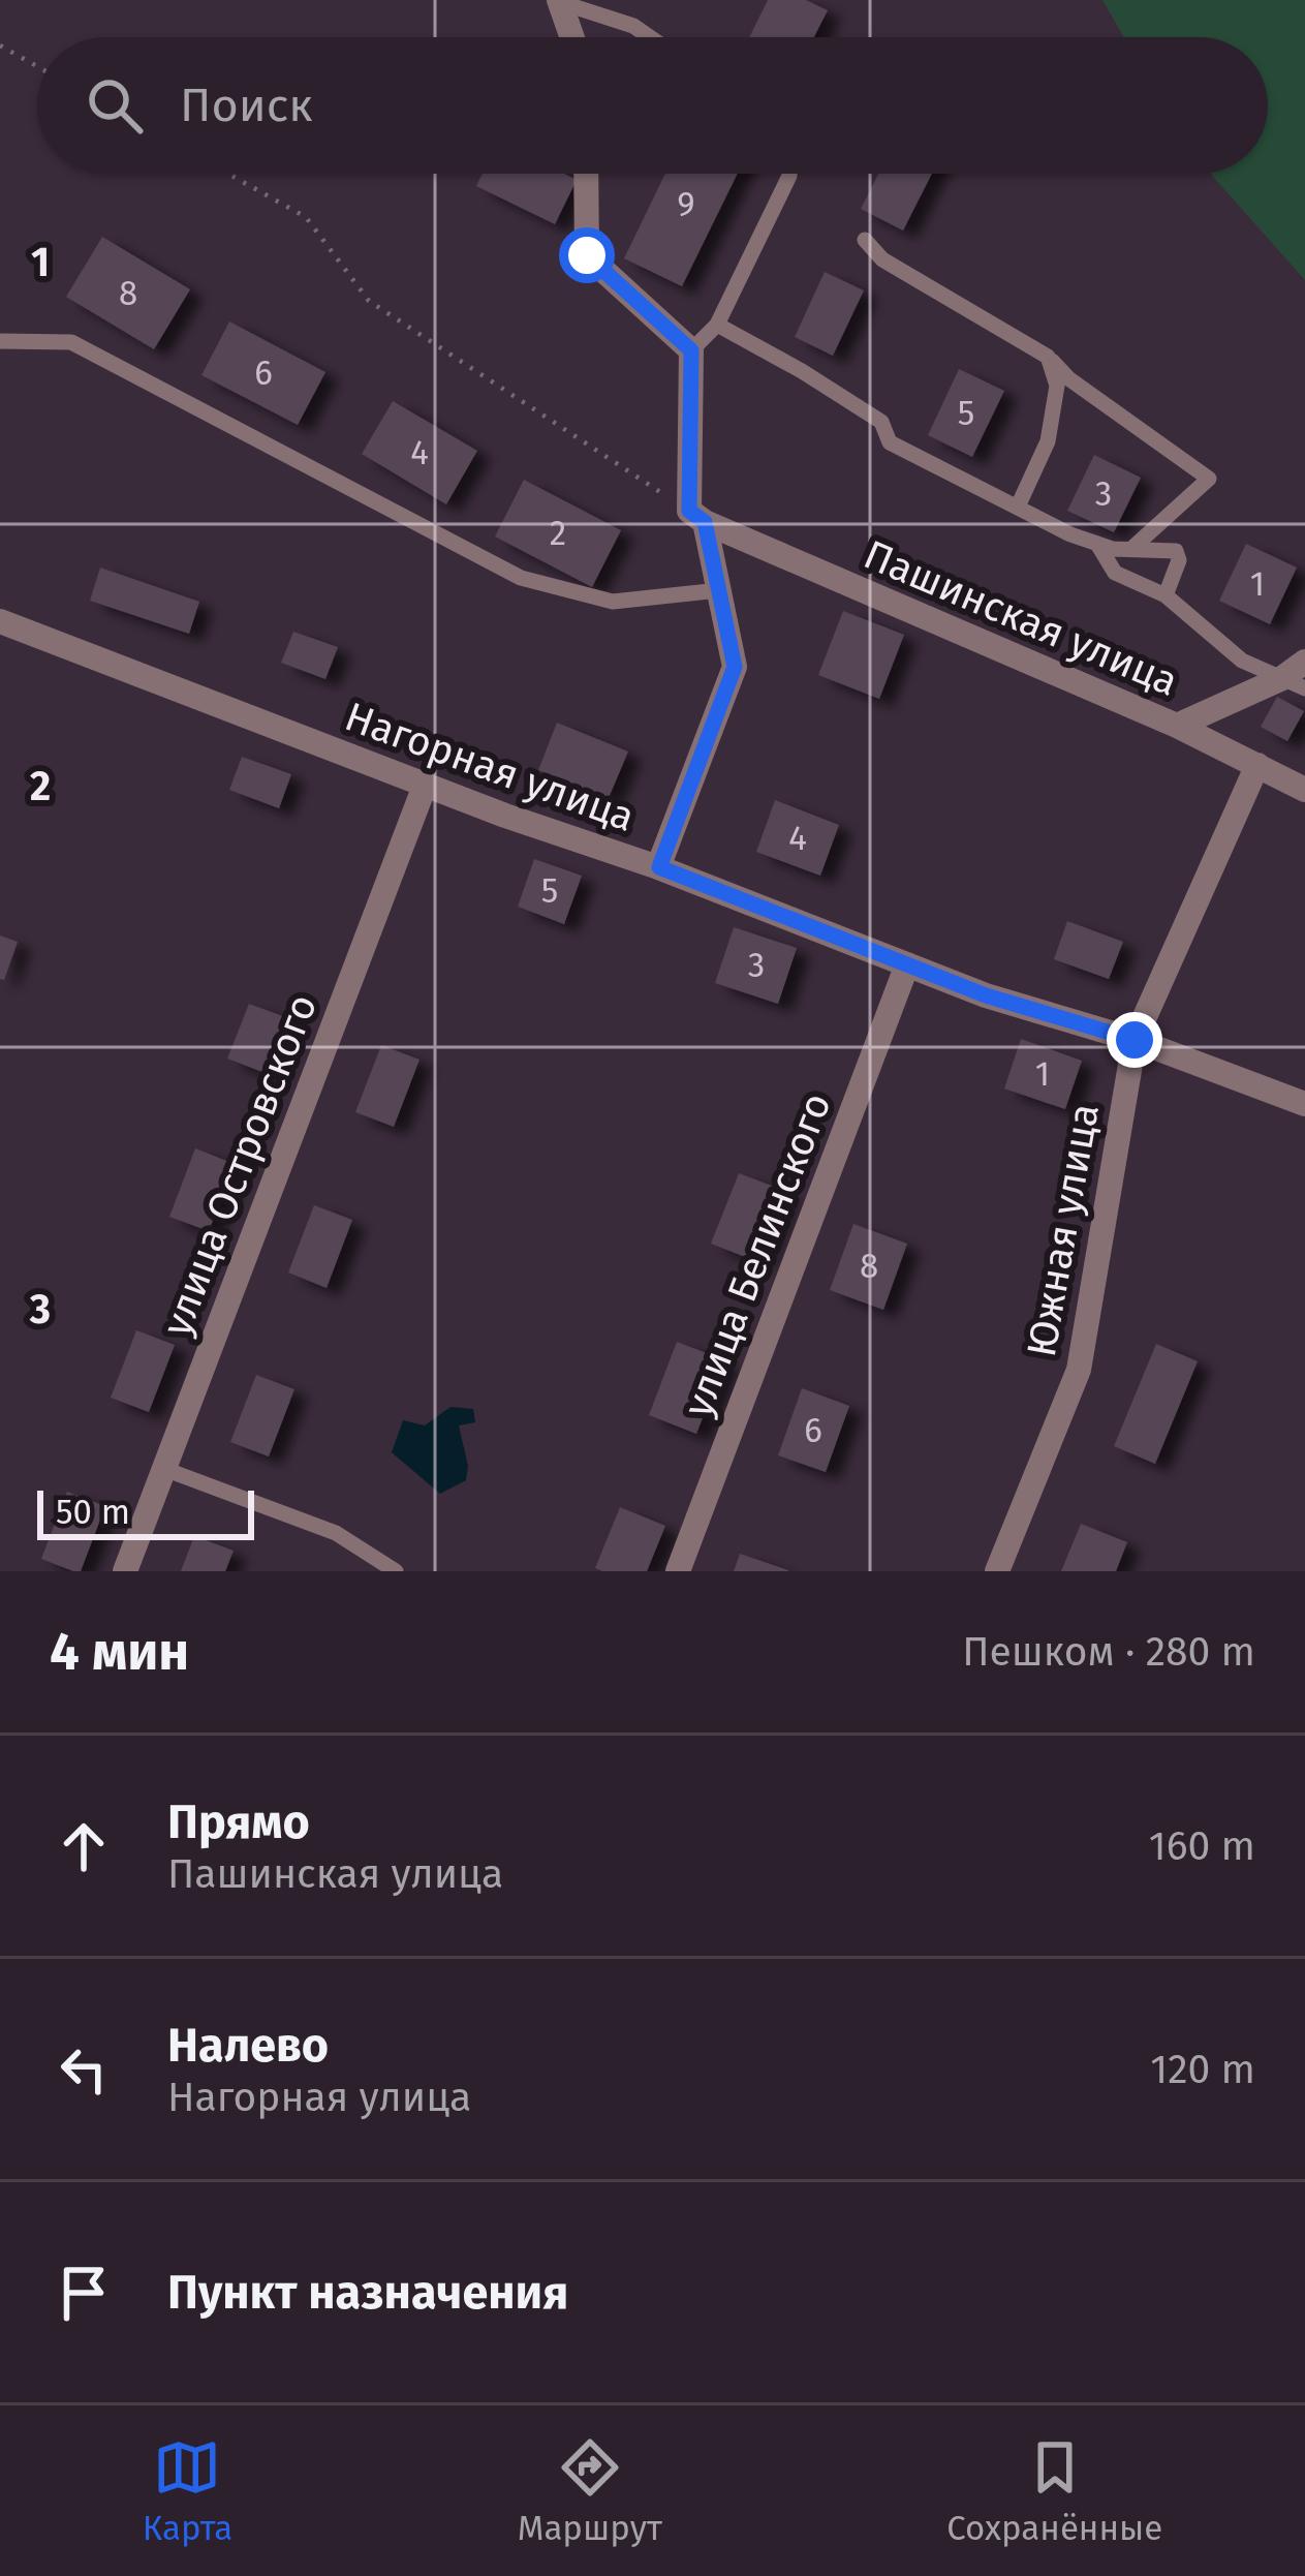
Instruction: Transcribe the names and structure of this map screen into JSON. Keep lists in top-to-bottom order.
{
  "streets": {
    "street": [
      "Пашинская улица",
      "Нагорная улица",
      "улица Островского",
      "Южная улица",
      "улица Белинского"
    ]
  },
  "crossings": [
    ["Пашинская улица", "Южная улица"],
    ["Нагорная улица", "улица Островского"],
    ["Нагорная улица", "Южная улица"],
    ["Нагорная улица", "улица Белинского"]
  ],
  "house_numbers": [
    "9",
    "8",
    "6",
    "5",
    "4",
    "3",
    "2",
    "1",
    "4",
    "5",
    "3",
    "1",
    "8",
    "6"
  ],
  "scale_bar": "50 m",
  "page": {
    "search": "Поиск",
    "scale": "50 m",
    "heading": ["4 мин", "Пешком · 280 m"],
    "list": [
      ["Прямо", "Пашинская улица", "160 m"],
      ["Налево", "Нагорная улица", "120 m"],
      "Пункт назначения"
    ],
    "nav": ["Карта", "Маршрут", "Сохранённые"]
  },
  "grid": {
    "rows": ["1", "2", "3"]
  }
}
